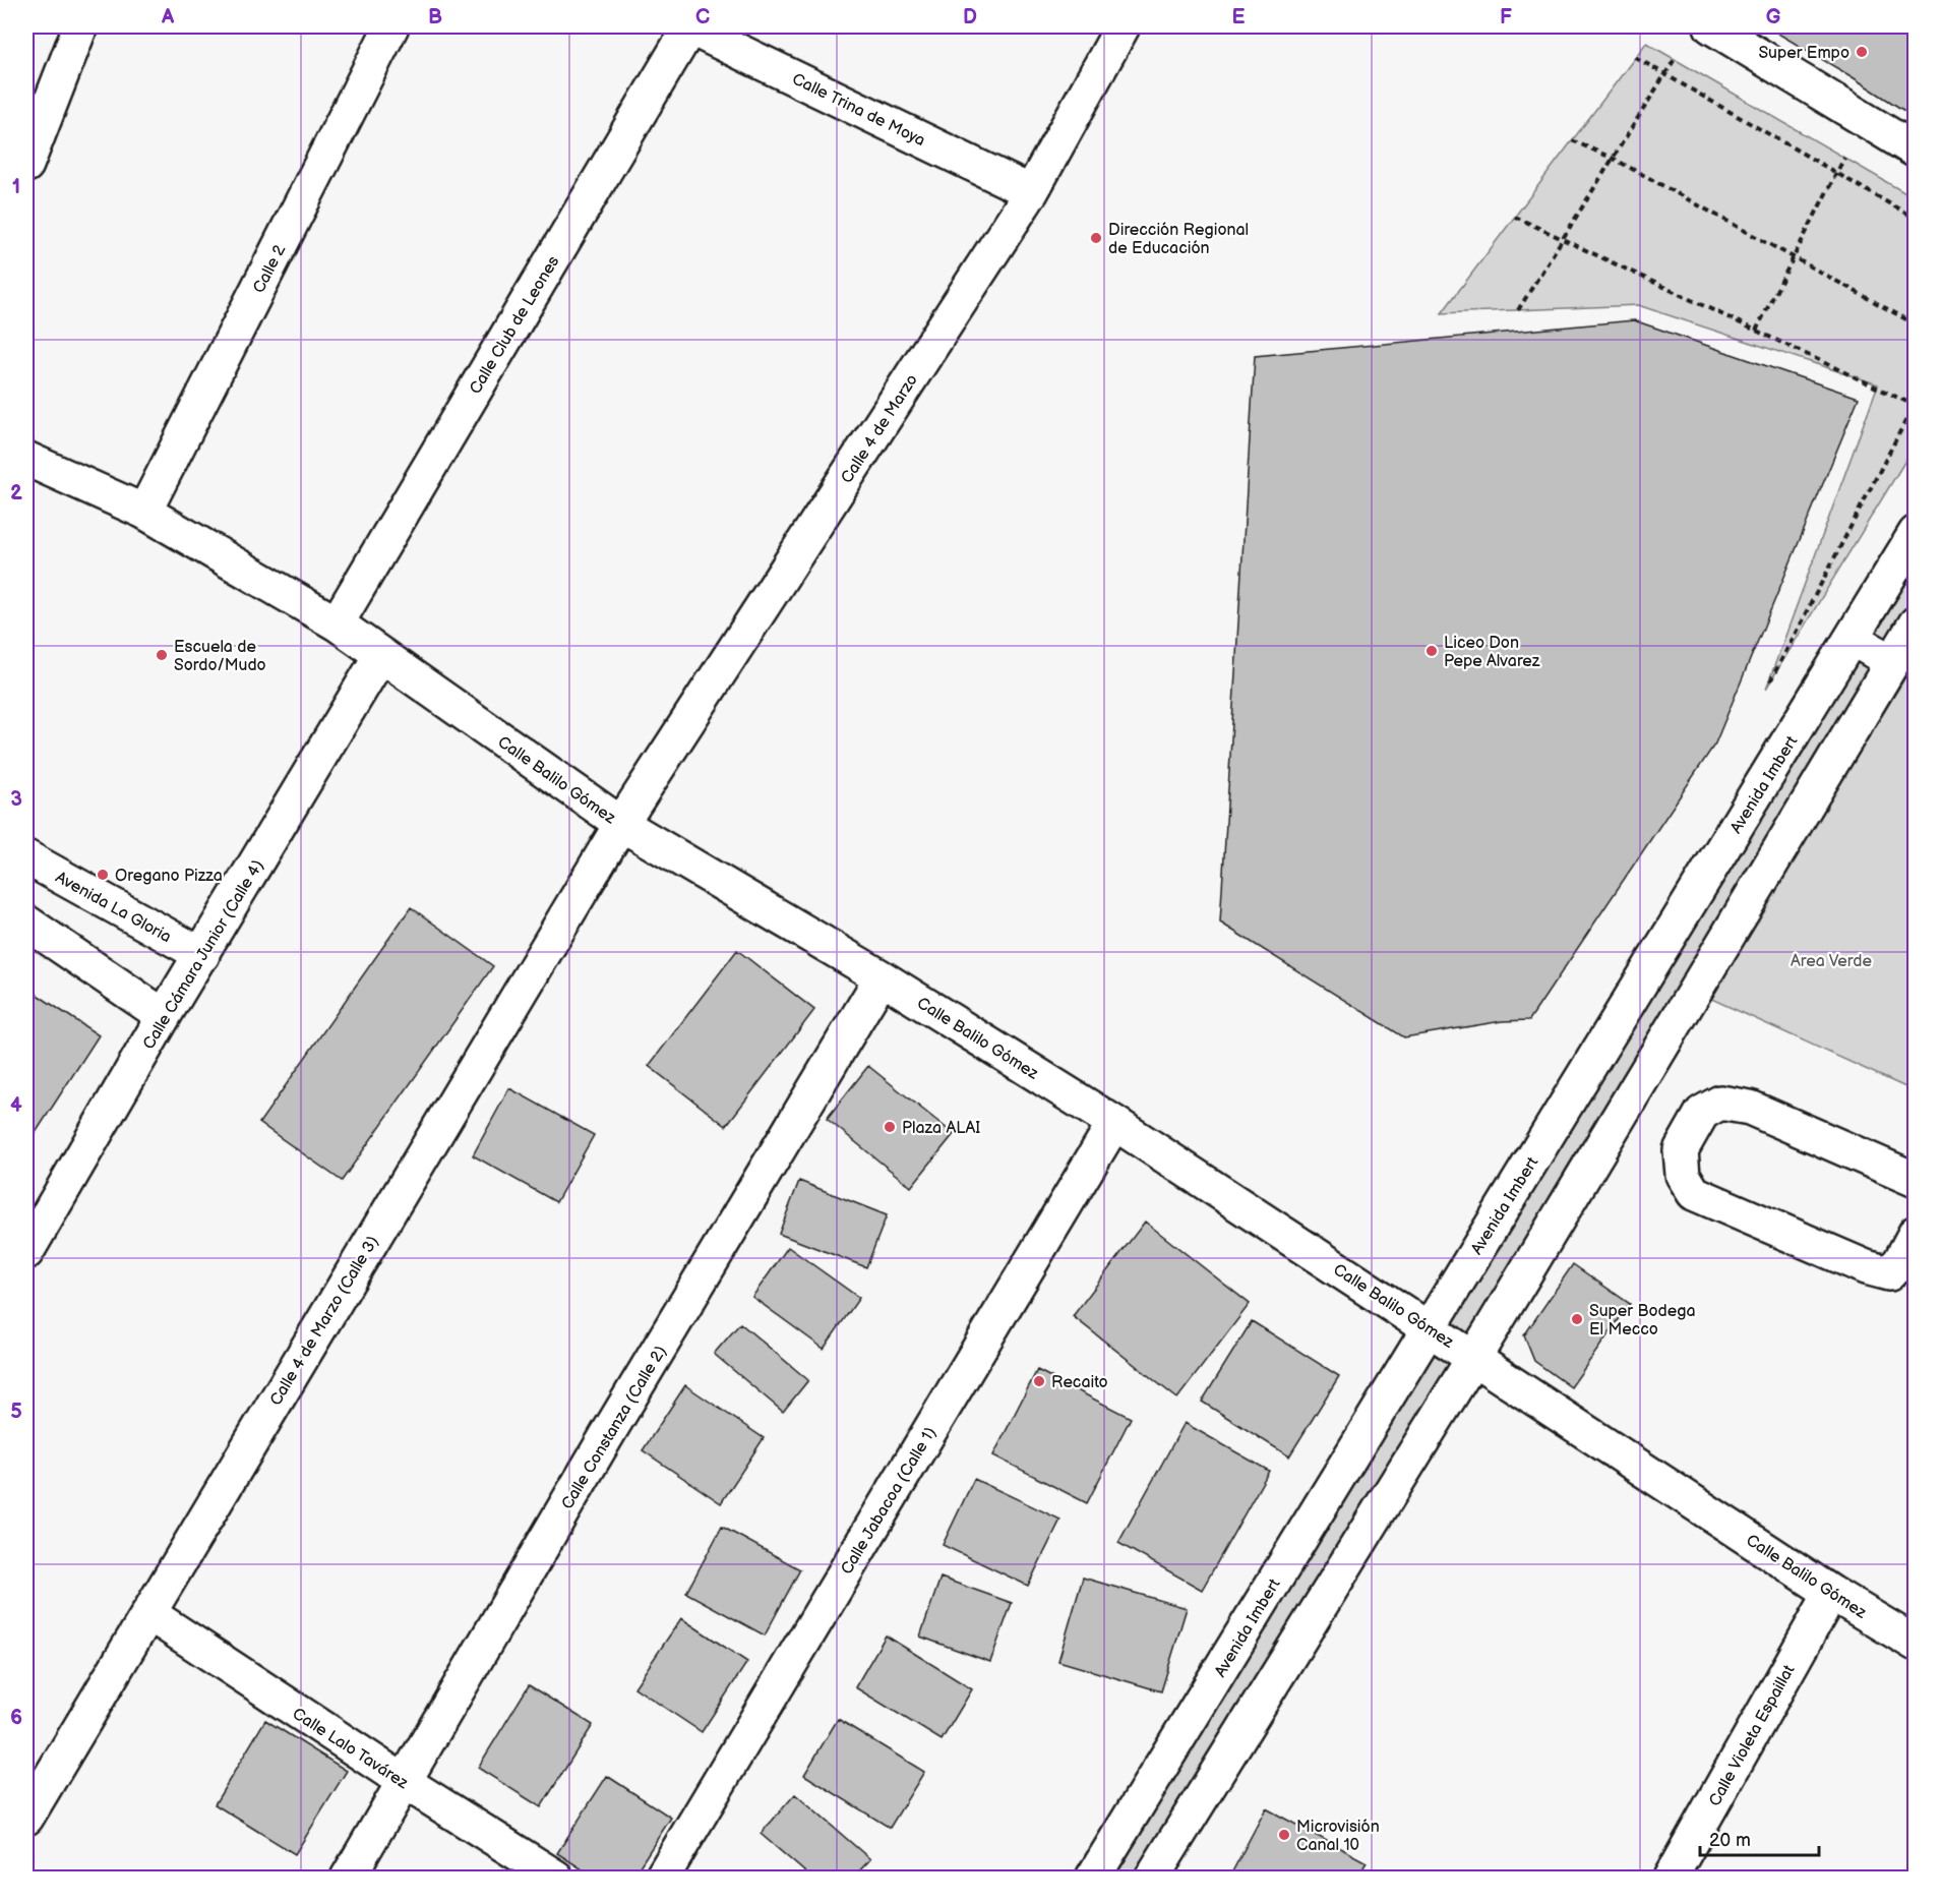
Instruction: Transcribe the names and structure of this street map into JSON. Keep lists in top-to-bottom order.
{
  "streets": {
    "street": [
      "Calle Trina de Moya",
      "Calle 2",
      "Calle Club de Leones",
      "Calle 4 de Marzo",
      "Calle Balilo Gómez",
      "Avenida Imbert",
      "Avenida La Gloria",
      "Calle Cámara Junior (Calle 4)",
      "Calle 4 de Marzo (Calle 3)",
      "Calle Constanza (Calle 2)",
      "Calle Jabacoa (Calle 1)",
      "Calle Violeta Espaillat",
      "Calle Lalo Tavárez"
    ]
  },
  "crossings": [
    ["Calle Trina de Moya", "Calle Club de Leones"],
    ["Calle Trina de Moya", "Calle 4 de Marzo"],
    ["Calle 2", "Calle Balilo Gómez"],
    ["Calle Club de Leones", "Calle Balilo Gómez"],
    ["Calle 4 de Marzo", "Calle Balilo Gómez"],
    ["Calle 4 de Marzo", "Calle 4 de Marzo (Calle 3)"],
    ["Calle Balilo Gómez", "Avenida Imbert"],
    ["Calle Balilo Gómez", "Calle Cámara Junior (Calle 4)"],
    ["Calle Balilo Gómez", "Calle 4 de Marzo (Calle 3)"],
    ["Calle Balilo Gómez", "Calle Constanza (Calle 2)"],
    ["Calle Balilo Gómez", "Calle Jabacoa (Calle 1)"],
    ["Calle Balilo Gómez", "Calle Violeta Espaillat"],
    ["Avenida La Gloria", "Calle Cámara Junior (Calle 4)"],
    ["Calle 4 de Marzo (Calle 3)", "Calle Lalo Tavárez"],
    ["Calle Constanza (Calle 2)", "Calle Lalo Tavárez"]
  ],
  "parks": ["Area Verde"],
  "places": [
    "Super Empo",
    "Dirección Regional de Educación",
    "Liceo Don Pepe Alvarez",
    "Escuela de Sordo/Mudo",
    "Oregano Pizza",
    "Plaza ALAI",
    "Super Bodega El Mecco",
    "Recaito",
    "Microvisión Canal 10"
  ],
  "scale_bar": "20 m",
  "grid": {
    "columns": [
      "A",
      "B",
      "C",
      "D",
      "E",
      "F",
      "G"
    ],
    "rows": [
      "1",
      "2",
      "3",
      "4",
      "5",
      "6"
    ]
  }
}
